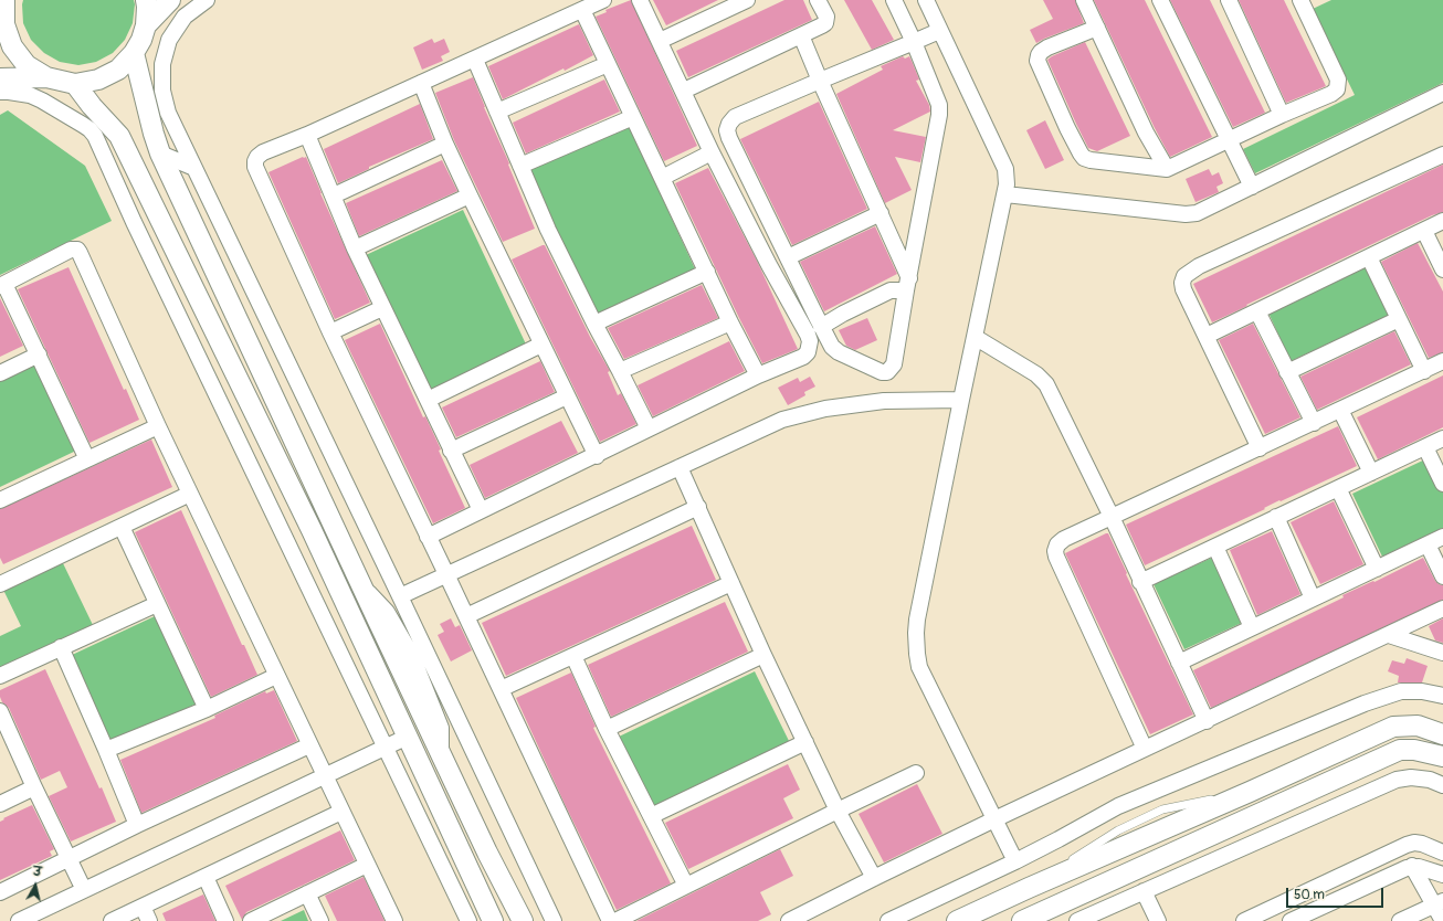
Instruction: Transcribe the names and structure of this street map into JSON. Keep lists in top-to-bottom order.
{
  "scale_bar": "50 m",
  "north": "top"
}
